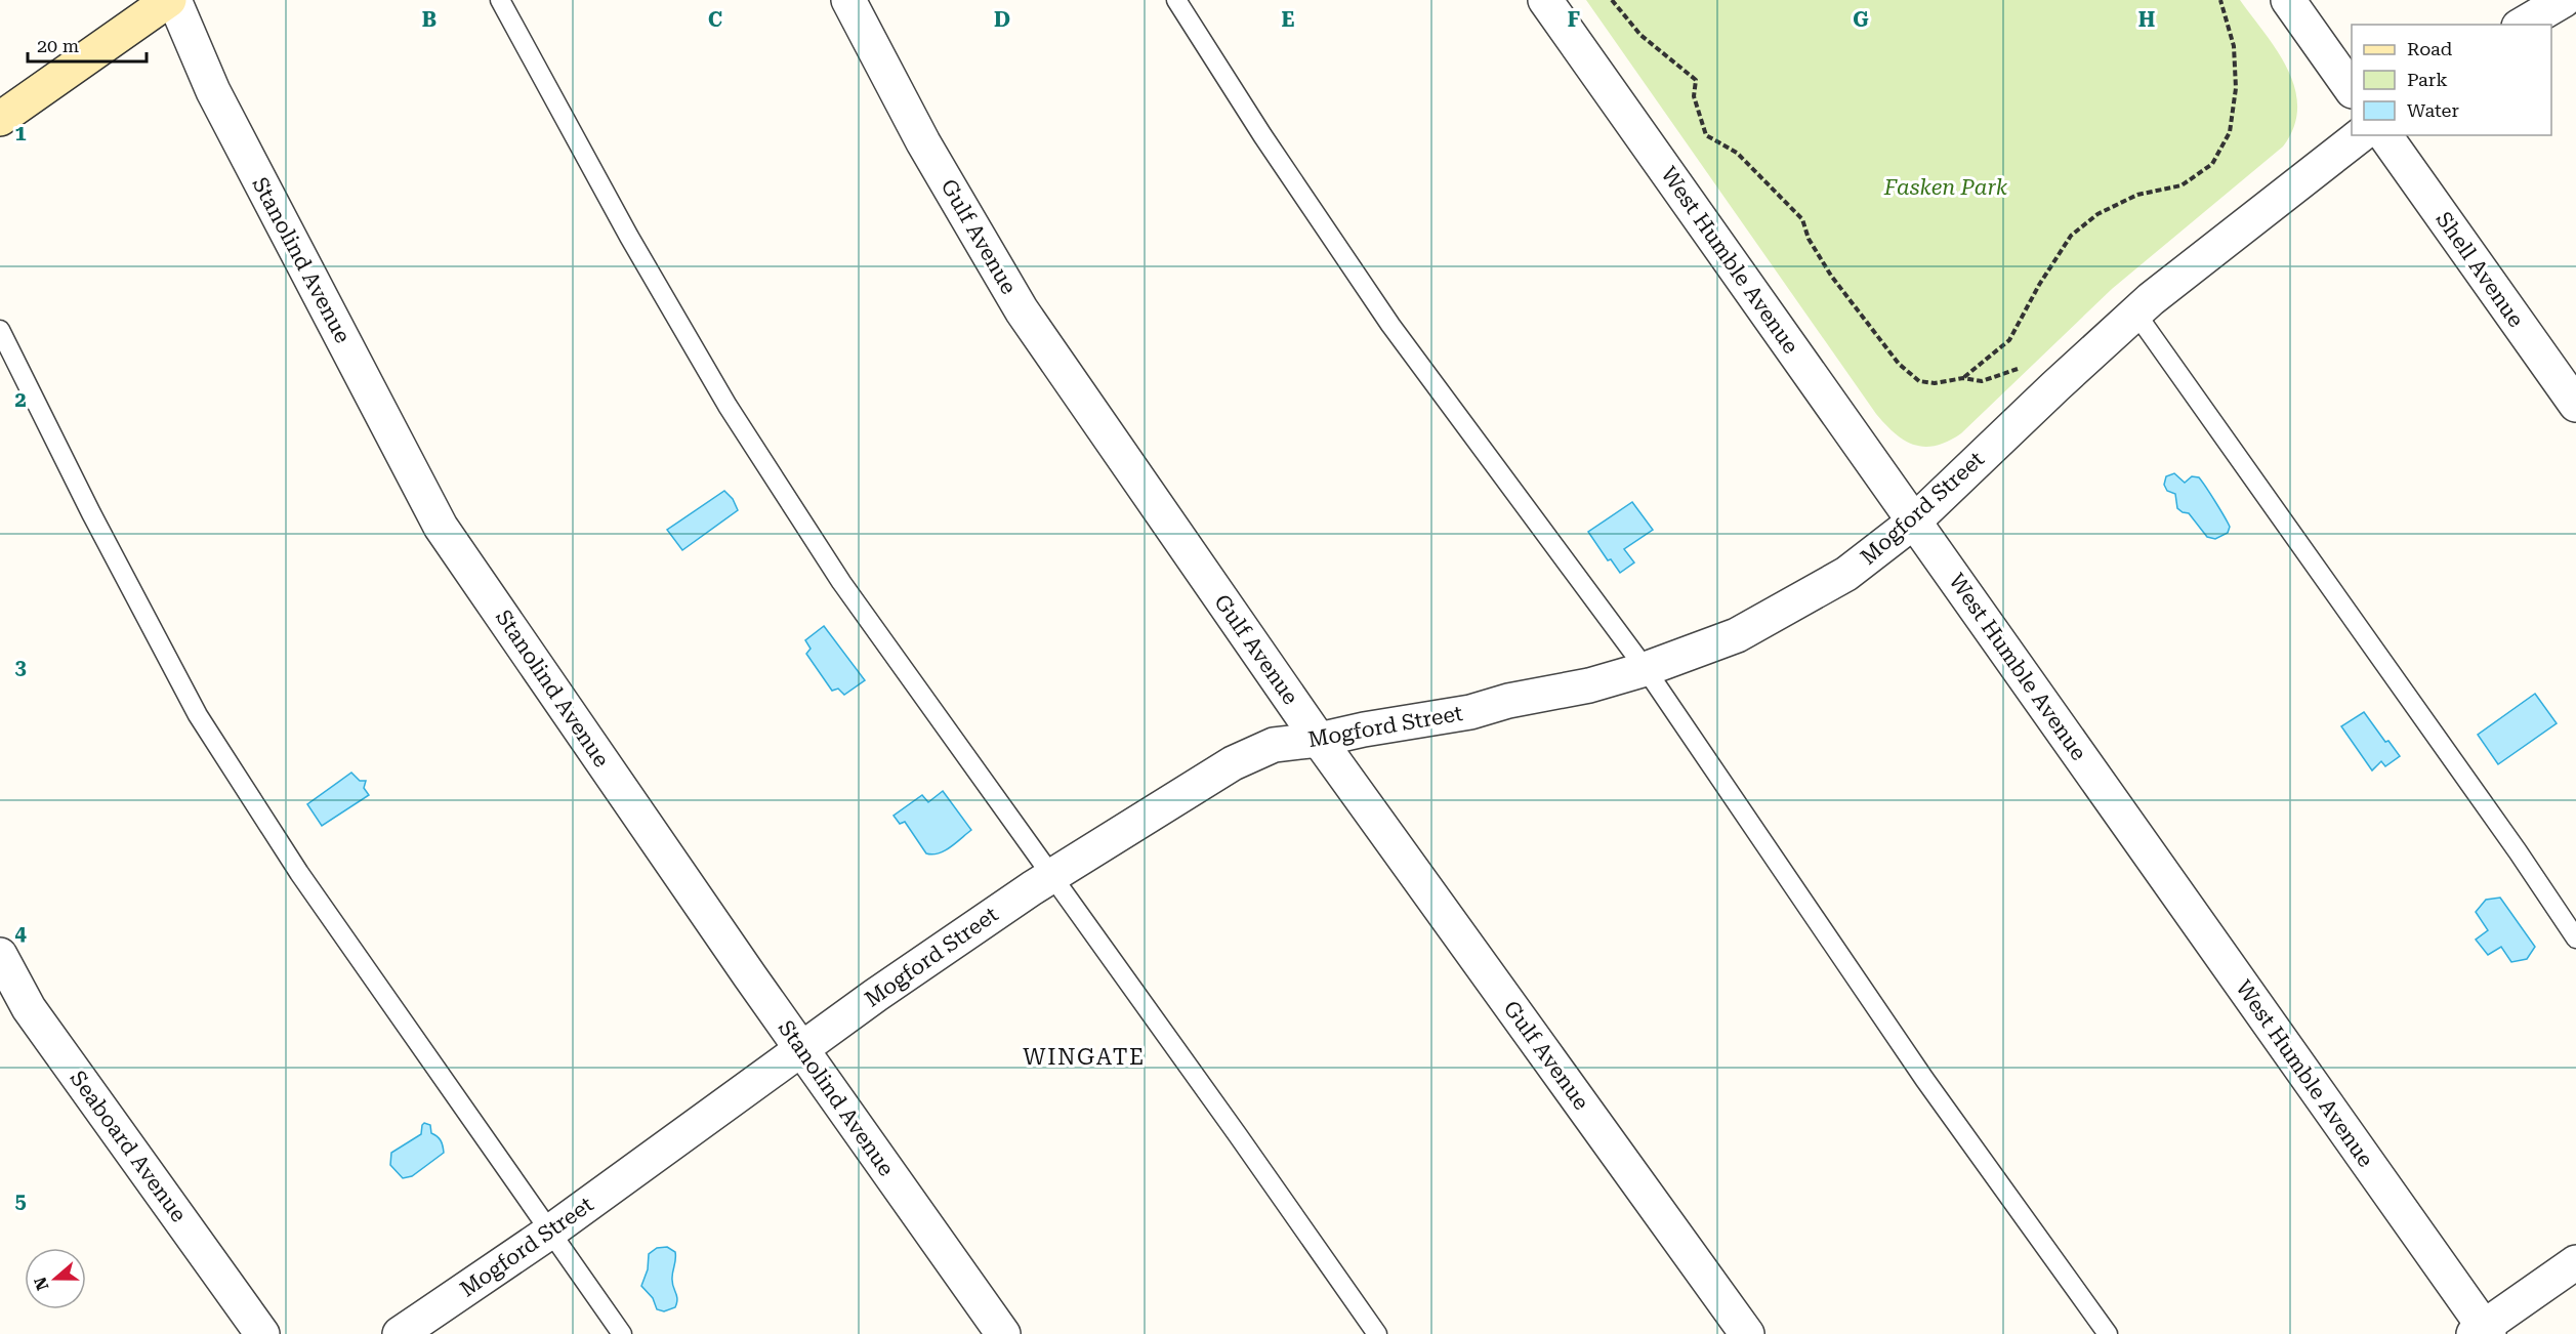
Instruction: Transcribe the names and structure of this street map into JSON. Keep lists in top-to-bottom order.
{
  "streets": {
    "street": [
      "Gulf Avenue",
      "Stanolind Avenue",
      "West Humble Avenue",
      "Shell Avenue",
      "Mogford Street",
      "Seaboard Avenue"
    ]
  },
  "crossings": [
    ["Gulf Avenue", "Mogford Street"],
    ["Stanolind Avenue", "Mogford Street"],
    ["West Humble Avenue", "Mogford Street"]
  ],
  "districts": ["WINGATE"],
  "parks": ["Fasken Park"],
  "legend": ["Road", "Park", "Water"],
  "scale_bar": "20 m",
  "north": "left",
  "grid": {
    "columns": [
      "B",
      "C",
      "D",
      "E",
      "F",
      "G",
      "H"
    ],
    "rows": [
      "1",
      "2",
      "3",
      "4",
      "5"
    ]
  }
}
